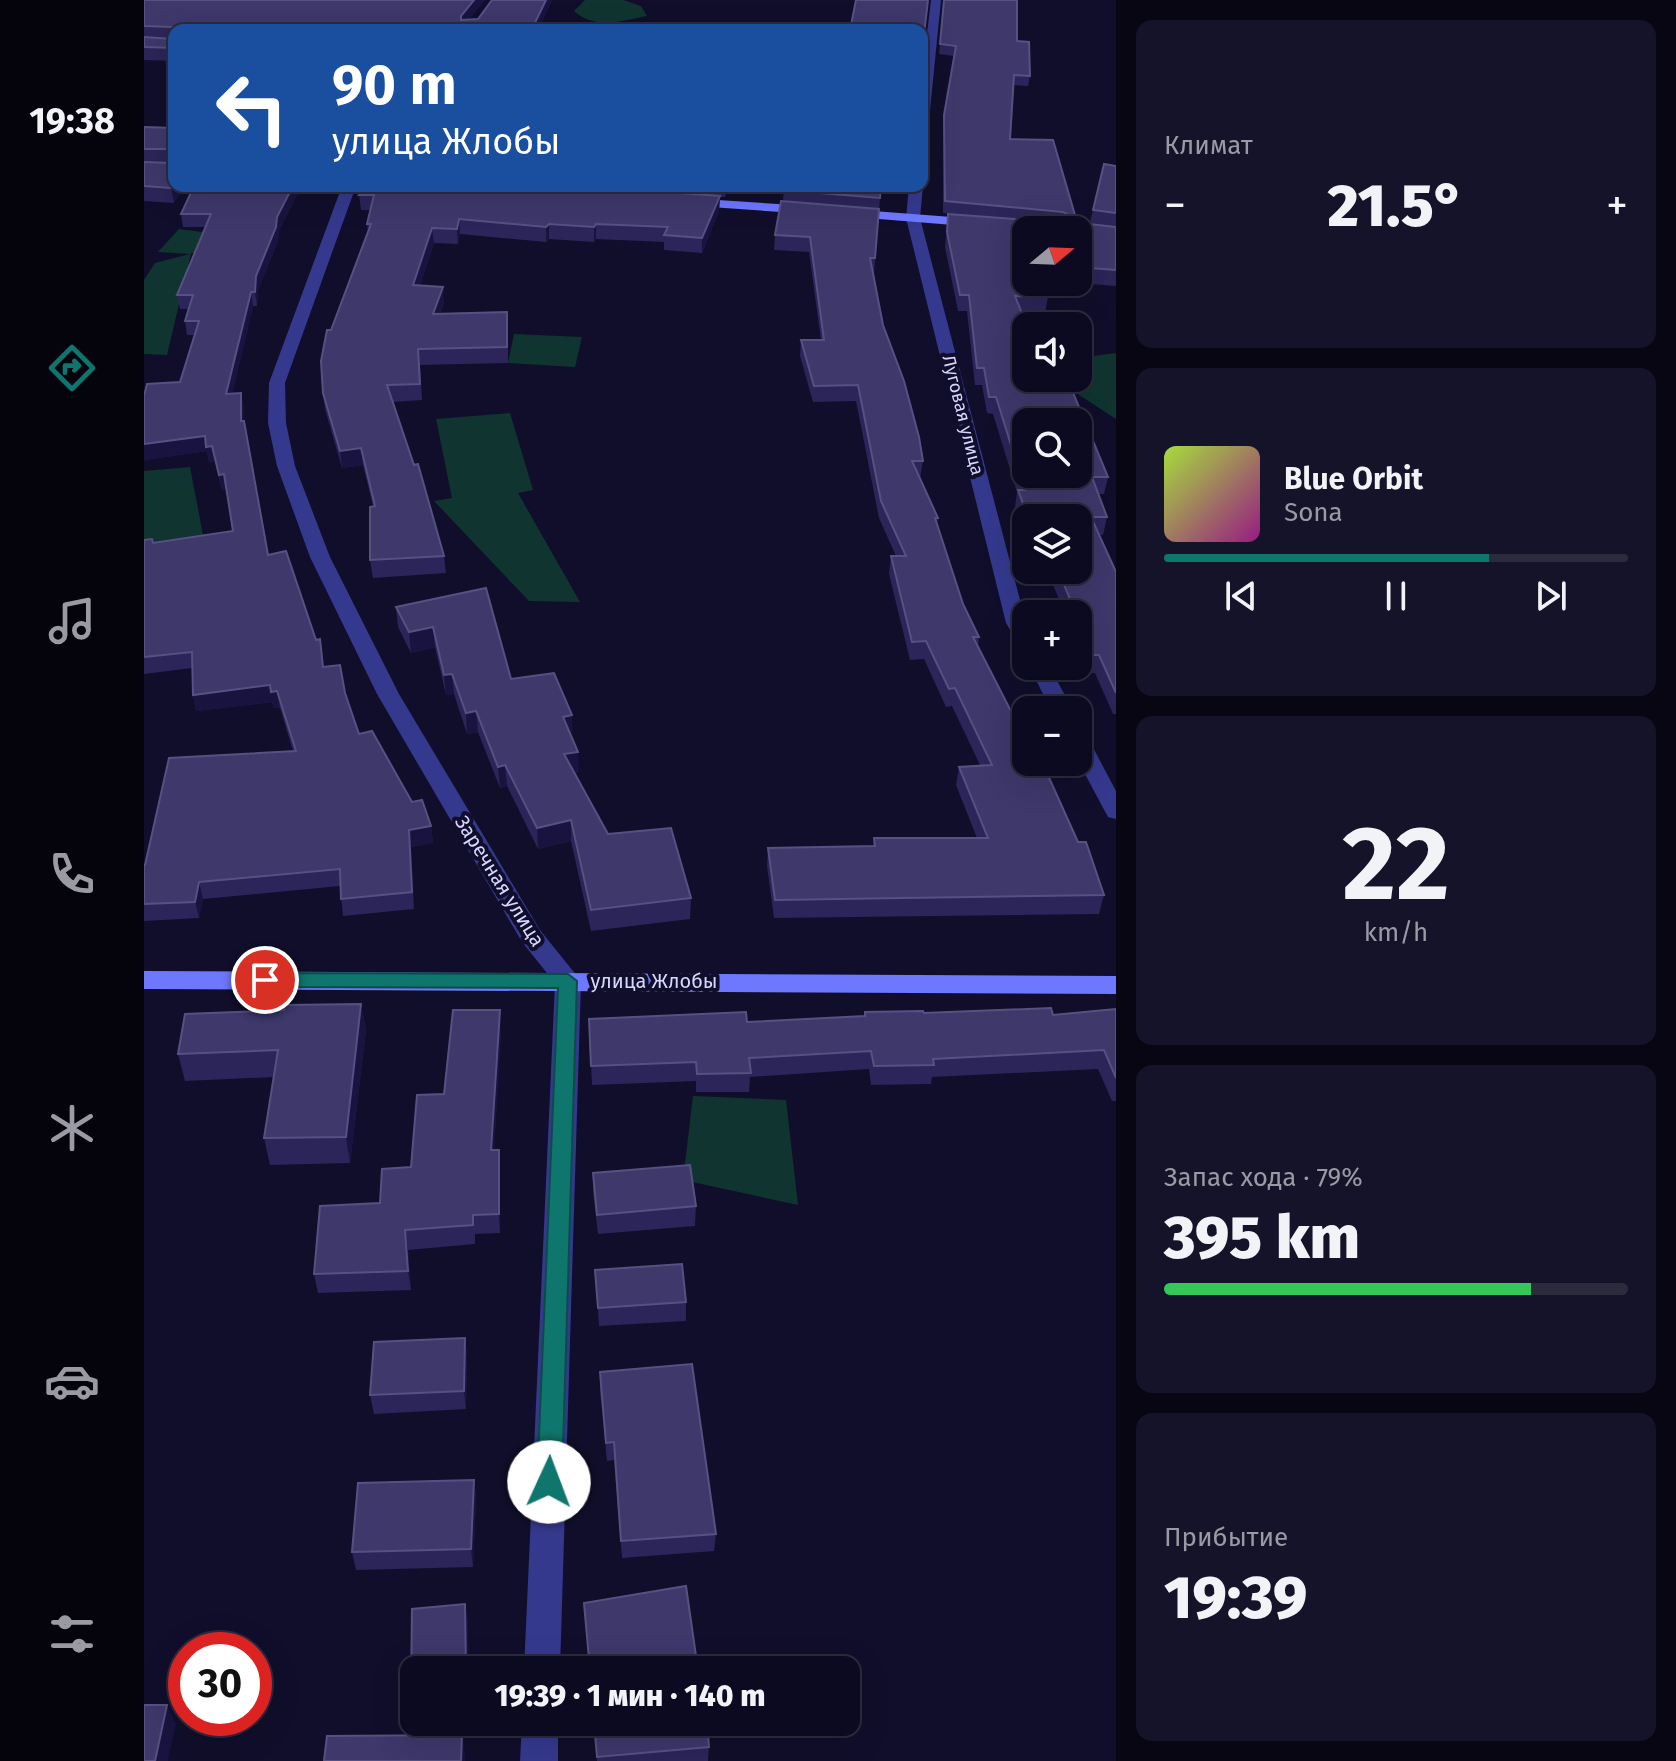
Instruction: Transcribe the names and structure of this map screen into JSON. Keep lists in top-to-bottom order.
{
  "streets": {
    "street": ["Луговая улица", "Заречная улица", "улица Жлобы"]
  },
  "crossings": [
    ["Заречная улица", "улица Жлобы"]
  ],
  "north": "right",
  "page": {
    "tabs": "19:38",
    "tile": [
      "Климат",
      ["22", "km/h"],
      ["Запас хода · 79%", "395 km"],
      ["Прибытие", "19:39"]
    ],
    "turn": ["90 m", "улица Жлобы"],
    "heat": ["−", "21.5°", "+"],
    "map_buttons": ["+", "−"],
    "song": ["Blue Orbit", "Sona"],
    "limit": "30",
    "trip": "19:39 · 1 мин · 140 m"
  }
}
